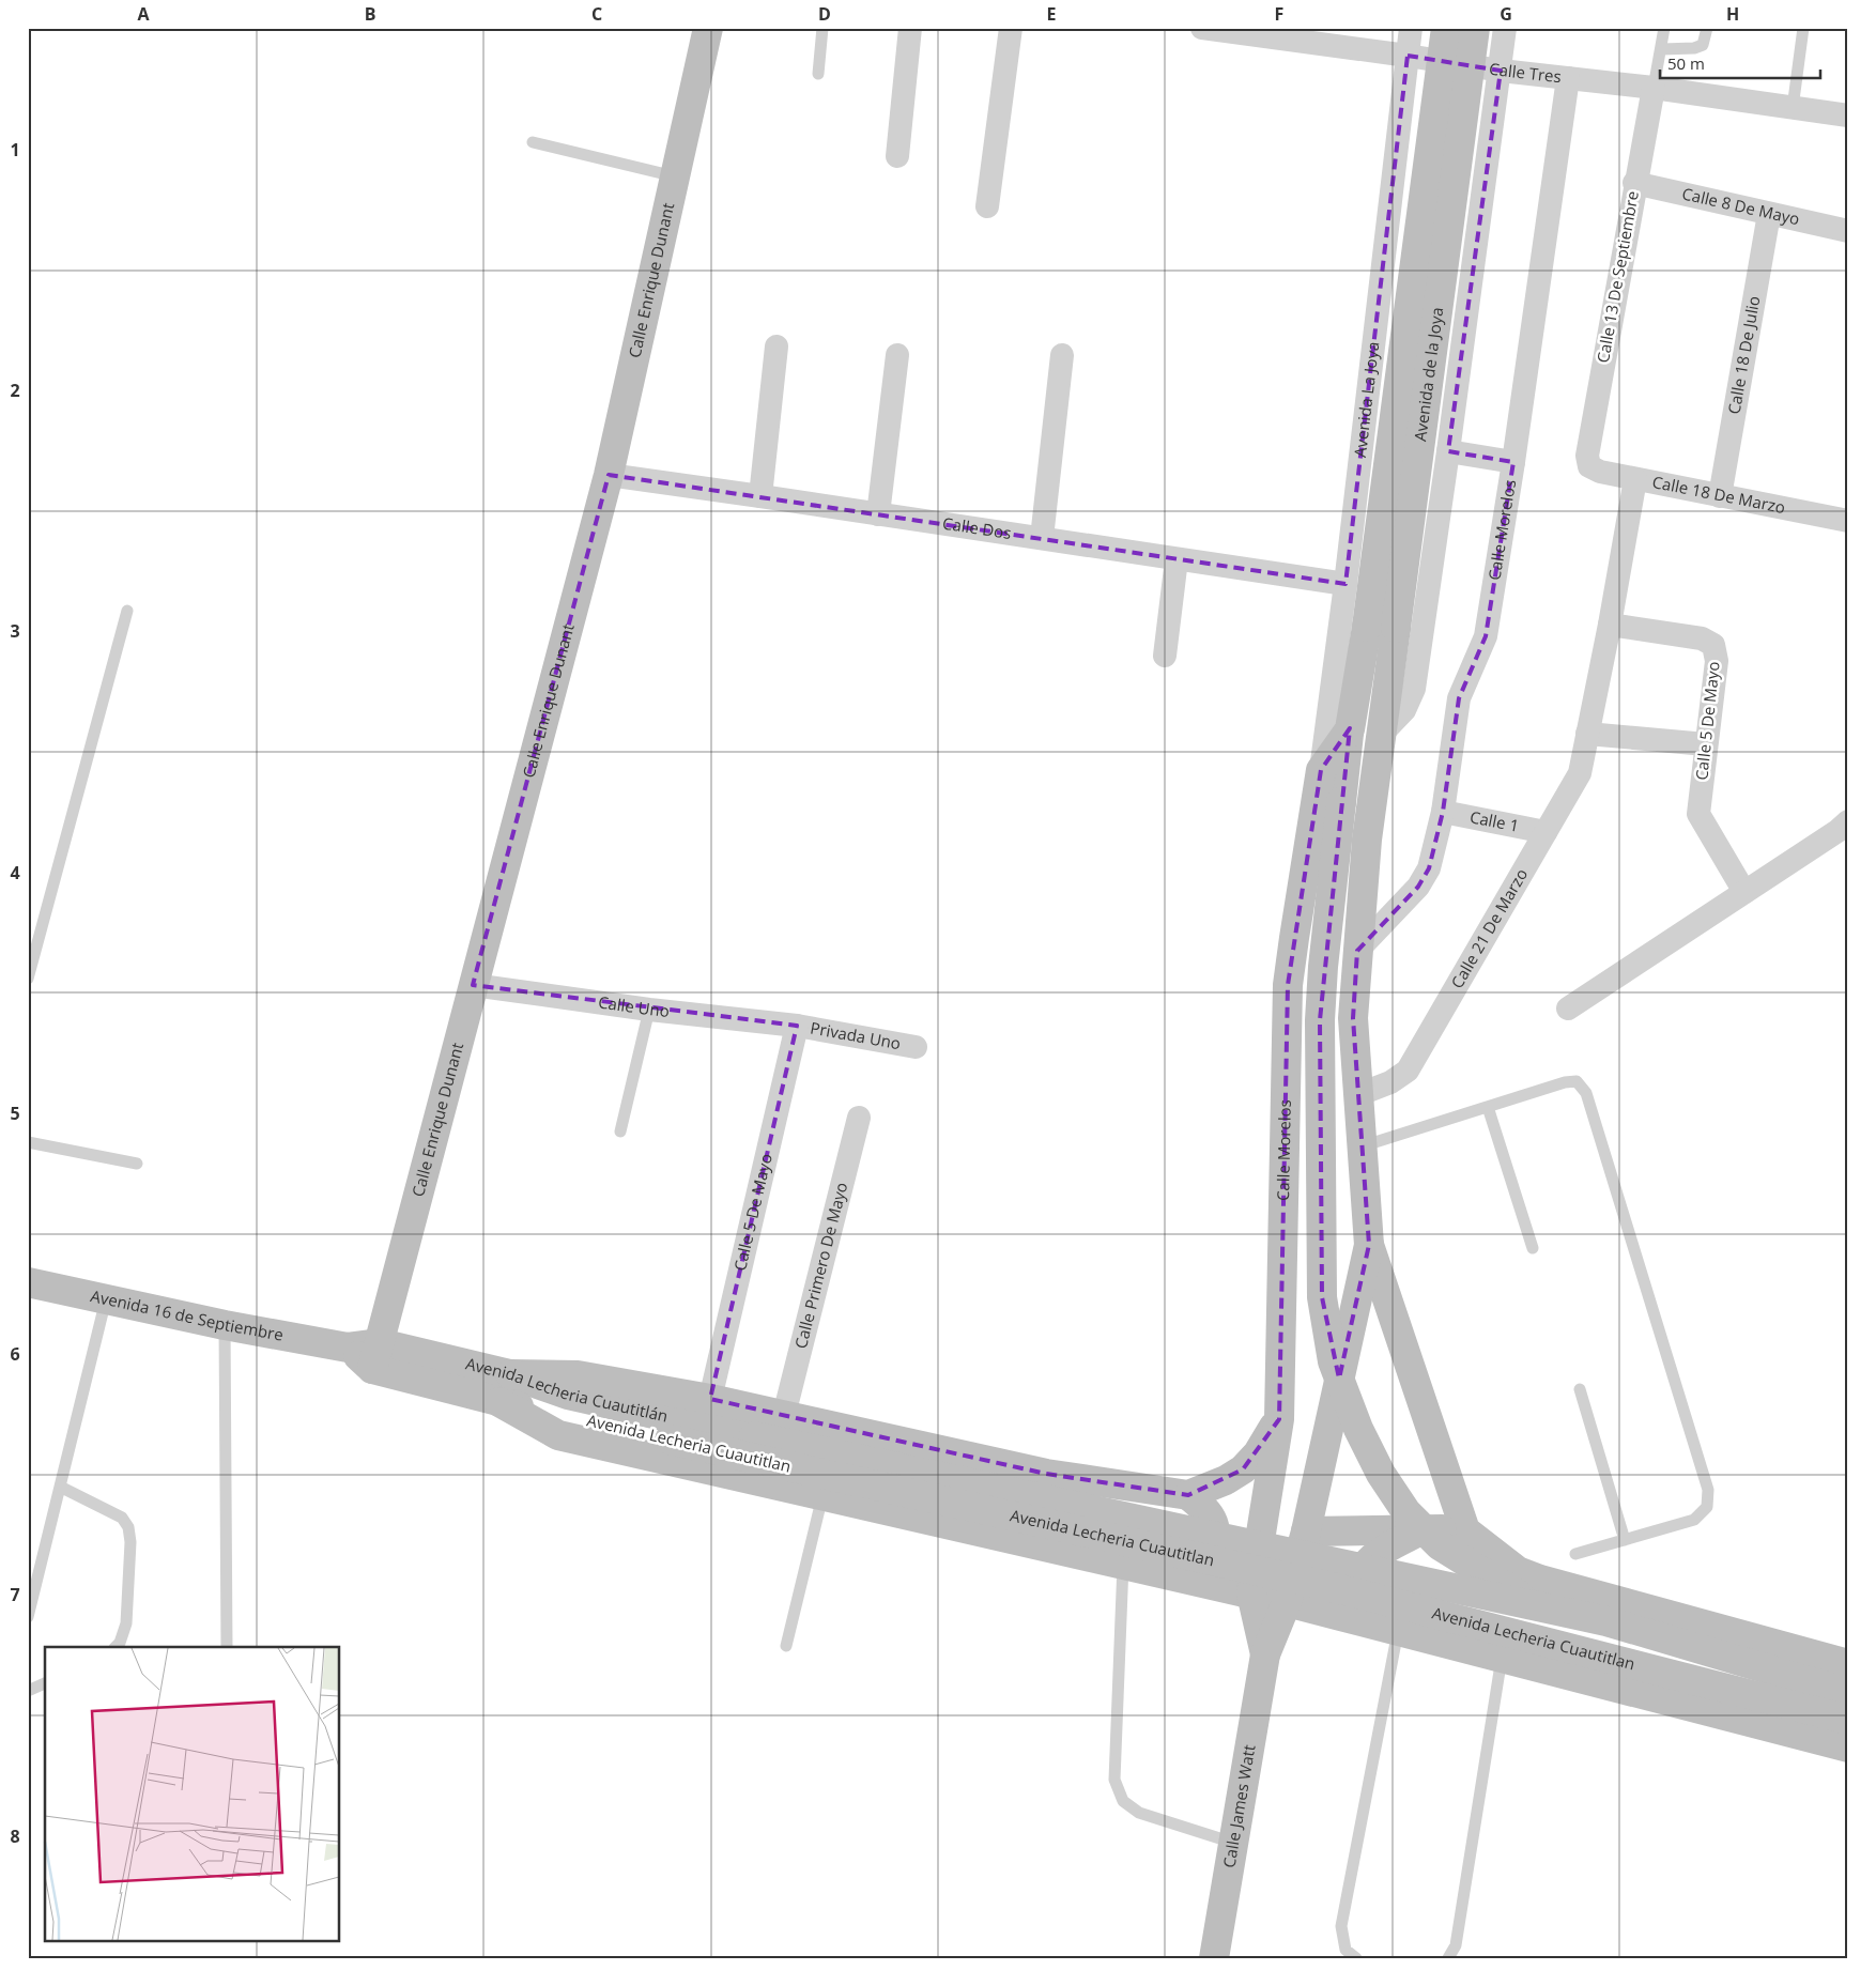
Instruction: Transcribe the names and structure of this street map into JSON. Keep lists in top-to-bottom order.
{
  "streets": {
    "main road": [
      "Calle Enrique Dunant",
      "Avenida de la Joya",
      "Calle Morelos",
      "Avenida 16 de Septiembre",
      "Avenida Lecheria Cuautitlán",
      "Avenida Lecheria Cuautitlan",
      "Calle James Watt"
    ],
    "street": [
      "Calle Tres",
      "Calle 8 De Mayo",
      "Calle 13 De Septiembre",
      "Calle 18 De Julio",
      "Avenida La Joya",
      "Calle 18 De Marzo",
      "Calle Dos",
      "Calle 5 De Mayo",
      "Calle 1",
      "Calle 21 De Marzo",
      "Calle Uno",
      "Privada Uno",
      "Calle Primero De Mayo"
    ]
  },
  "crossings": [
    ["Calle Tres", "Calle 13 De Septiembre"],
    ["Calle Tres", "Avenida La Joya"],
    ["Calle Tres", "Calle Morelos"],
    ["Calle 8 De Mayo", "Calle 13 De Septiembre"],
    ["Calle 8 De Mayo", "Calle 18 De Julio"],
    ["Calle 13 De Septiembre", "Calle 18 De Marzo"],
    ["Calle Enrique Dunant", "Calle Dos"],
    ["Calle Enrique Dunant", "Calle Uno"],
    ["Calle Enrique Dunant", "Avenida 16 de Septiembre"],
    ["Calle Enrique Dunant", "Avenida Lecheria Cuautitlán"],
    ["Calle Enrique Dunant", "Avenida Lecheria Cuautitlan"],
    ["Calle 18 De Julio", "Calle 18 De Marzo"],
    ["Avenida de la Joya", "Calle Morelos"],
    ["Avenida de la Joya", "Avenida Lecheria Cuautitlan"],
    ["Avenida La Joya", "Calle Dos"],
    ["Avenida La Joya", "Calle Morelos"],
    ["Calle 18 De Marzo", "Calle 21 De Marzo"],
    ["Calle Morelos", "Calle 1"],
    ["Calle Morelos", "Calle James Watt"],
    ["Calle 5 De Mayo", "Calle 21 De Marzo"],
    ["Calle 5 De Mayo", "Calle Uno"],
    ["Calle 5 De Mayo", "Privada Uno"],
    ["Calle 1", "Calle 21 De Marzo"],
    ["Calle Uno", "Privada Uno"],
    ["Avenida 16 de Septiembre", "Avenida Lecheria Cuautitlán"],
    ["Avenida 16 de Septiembre", "Avenida Lecheria Cuautitlan"],
    ["Avenida Lecheria Cuautitlán", "Avenida Lecheria Cuautitlan"]
  ],
  "scale_bar": "50 m",
  "grid": {
    "columns": [
      "A",
      "B",
      "C",
      "D",
      "E",
      "F",
      "G",
      "H"
    ],
    "rows": [
      "1",
      "2",
      "3",
      "4",
      "5",
      "6",
      "7",
      "8"
    ]
  }
}
